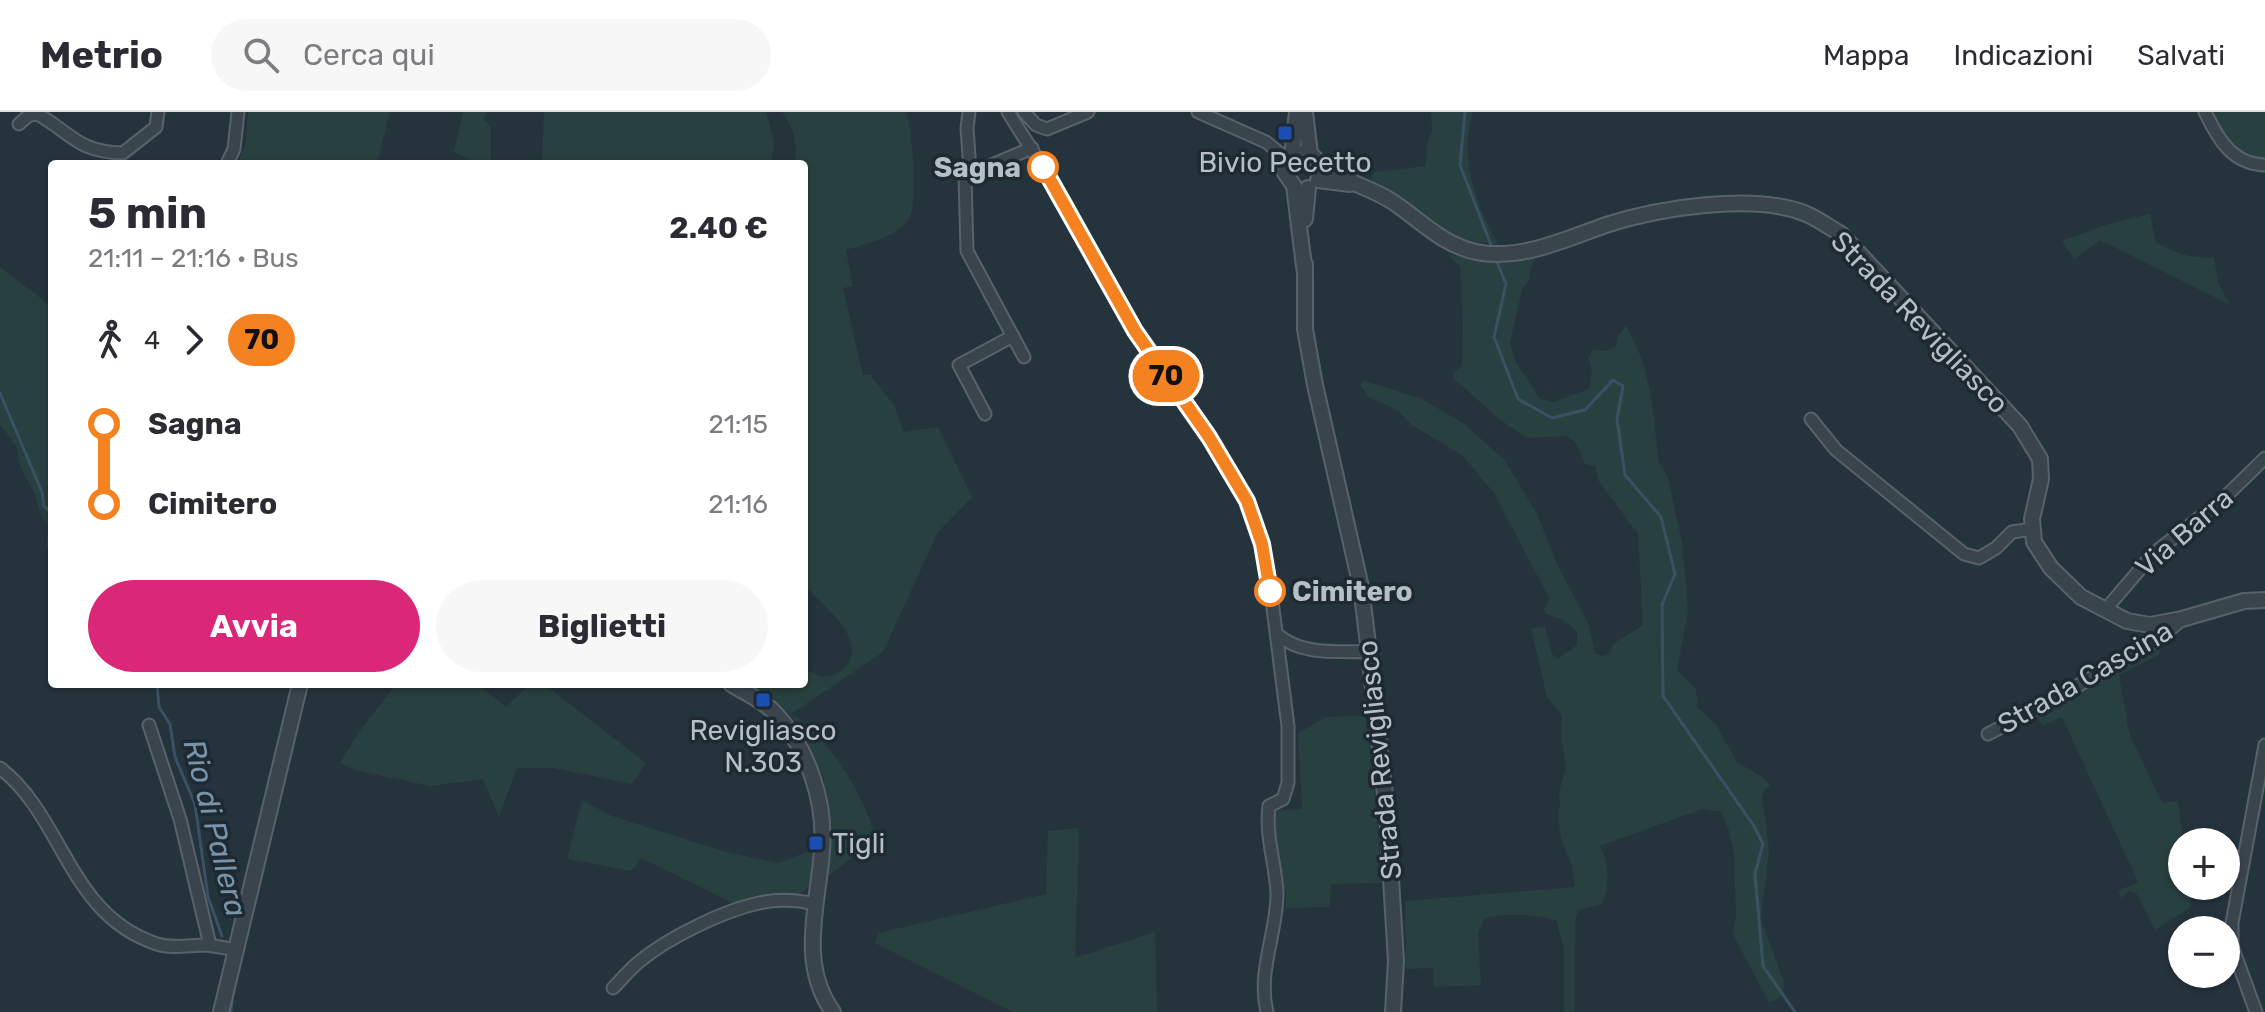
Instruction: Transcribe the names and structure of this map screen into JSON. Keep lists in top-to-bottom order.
{
  "streets": {
    "street": ["Strada Revigliasco", "Via Barra", "Strada Cascina"]
  },
  "water": ["Rio di Pallera"],
  "places": {
    "transit": ["Bivio Pecetto", "Revigliasco N.303", "Tigli"],
    "other": ["Sagna", "Cimitero"]
  },
  "lines": ["bus line 70"],
  "page": {
    "header": "Metrio",
    "search": "Cerca qui",
    "nav": ["Mappa", "Indicazioni", "Salvati"],
    "on_map": "70",
    "heading": ["5 min", "21:11 – 21:16 · Bus", "2.40 €"],
    "legs": ["4", "70"],
    "list": [
      {
        "name": "Sagna",
        "value": "21:15"
      },
      {
        "name": "Cimitero",
        "value": "21:16"
      }
    ],
    "buttons": ["Avvia", "Biglietti"],
    "map_buttons": ["+", "−"]
  }
}
